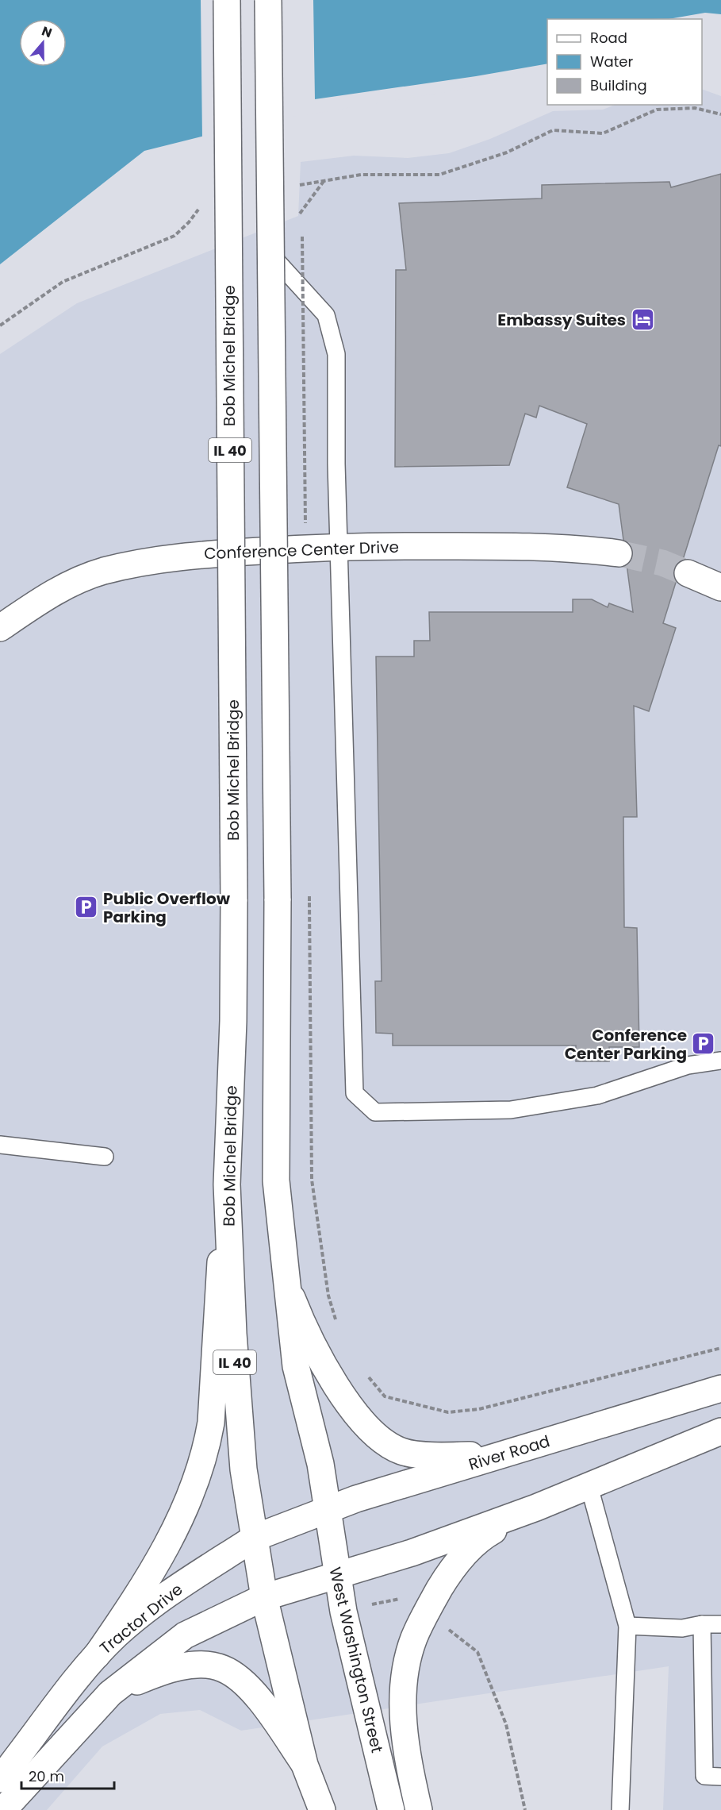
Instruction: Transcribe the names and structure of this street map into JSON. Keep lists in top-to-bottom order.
{
  "streets": {
    "main road": [
      "Bob Michel Bridge",
      "IL 40",
      "Conference Center Drive",
      "River Road",
      "Tractor Drive",
      "West Washington Street"
    ]
  },
  "crossings": [
    ["Bob Michel Bridge", "IL 40"],
    ["Bob Michel Bridge", "Tractor Drive"],
    ["IL 40", "River Road"],
    ["IL 40", "Tractor Drive"],
    ["IL 40", "West Washington Street"],
    ["River Road", "Tractor Drive"],
    ["River Road", "West Washington Street"],
    ["Tractor Drive", "West Washington Street"]
  ],
  "places": {
    "hotel": ["Embassy Suites"],
    "parking": ["Public Overflow Parking", "Conference Center Parking"]
  },
  "legend": ["Road", "Water", "Building"],
  "scale_bar": "20 m",
  "north": "top"
}
